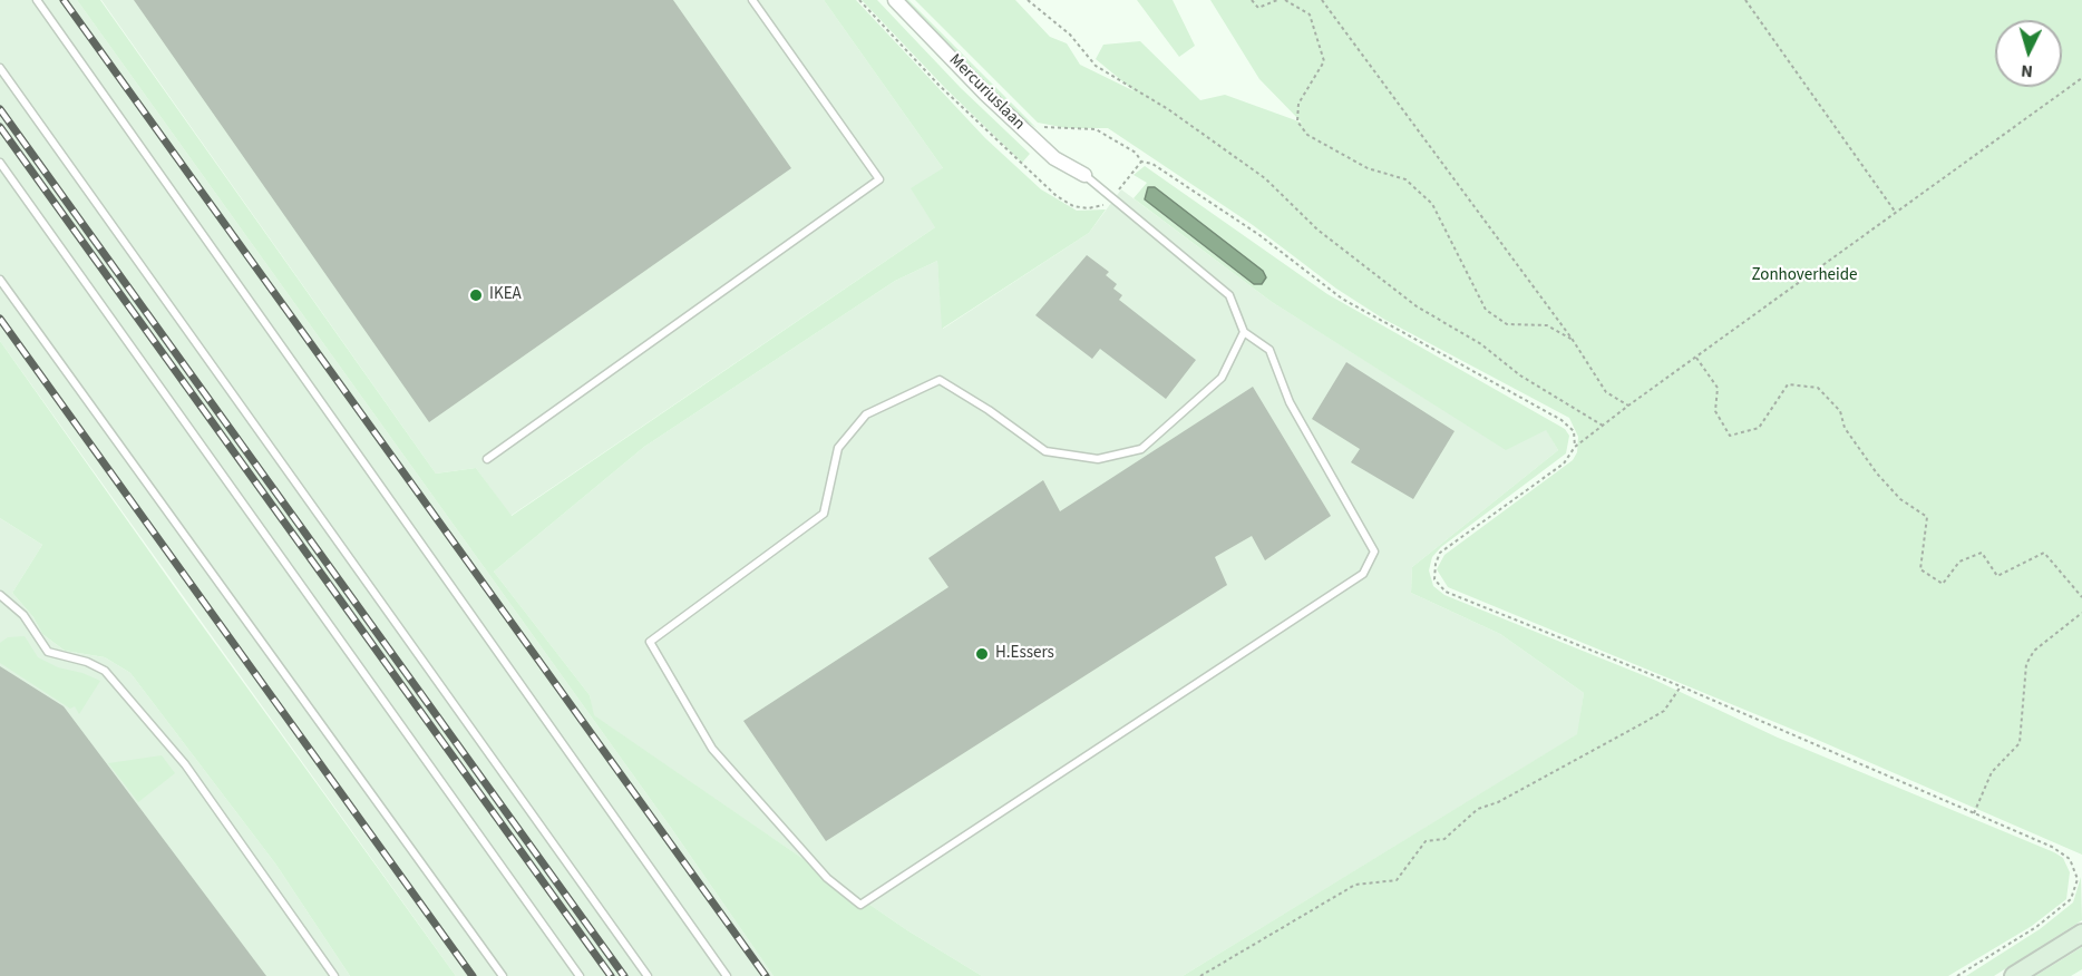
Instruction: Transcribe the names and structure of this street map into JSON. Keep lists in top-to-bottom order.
{
  "streets": {
    "street": ["Mercuriuslaan"]
  },
  "parks": ["Zonhoverheide"],
  "places": ["IKEA", "H.Essers"],
  "north": "bottom"
}
